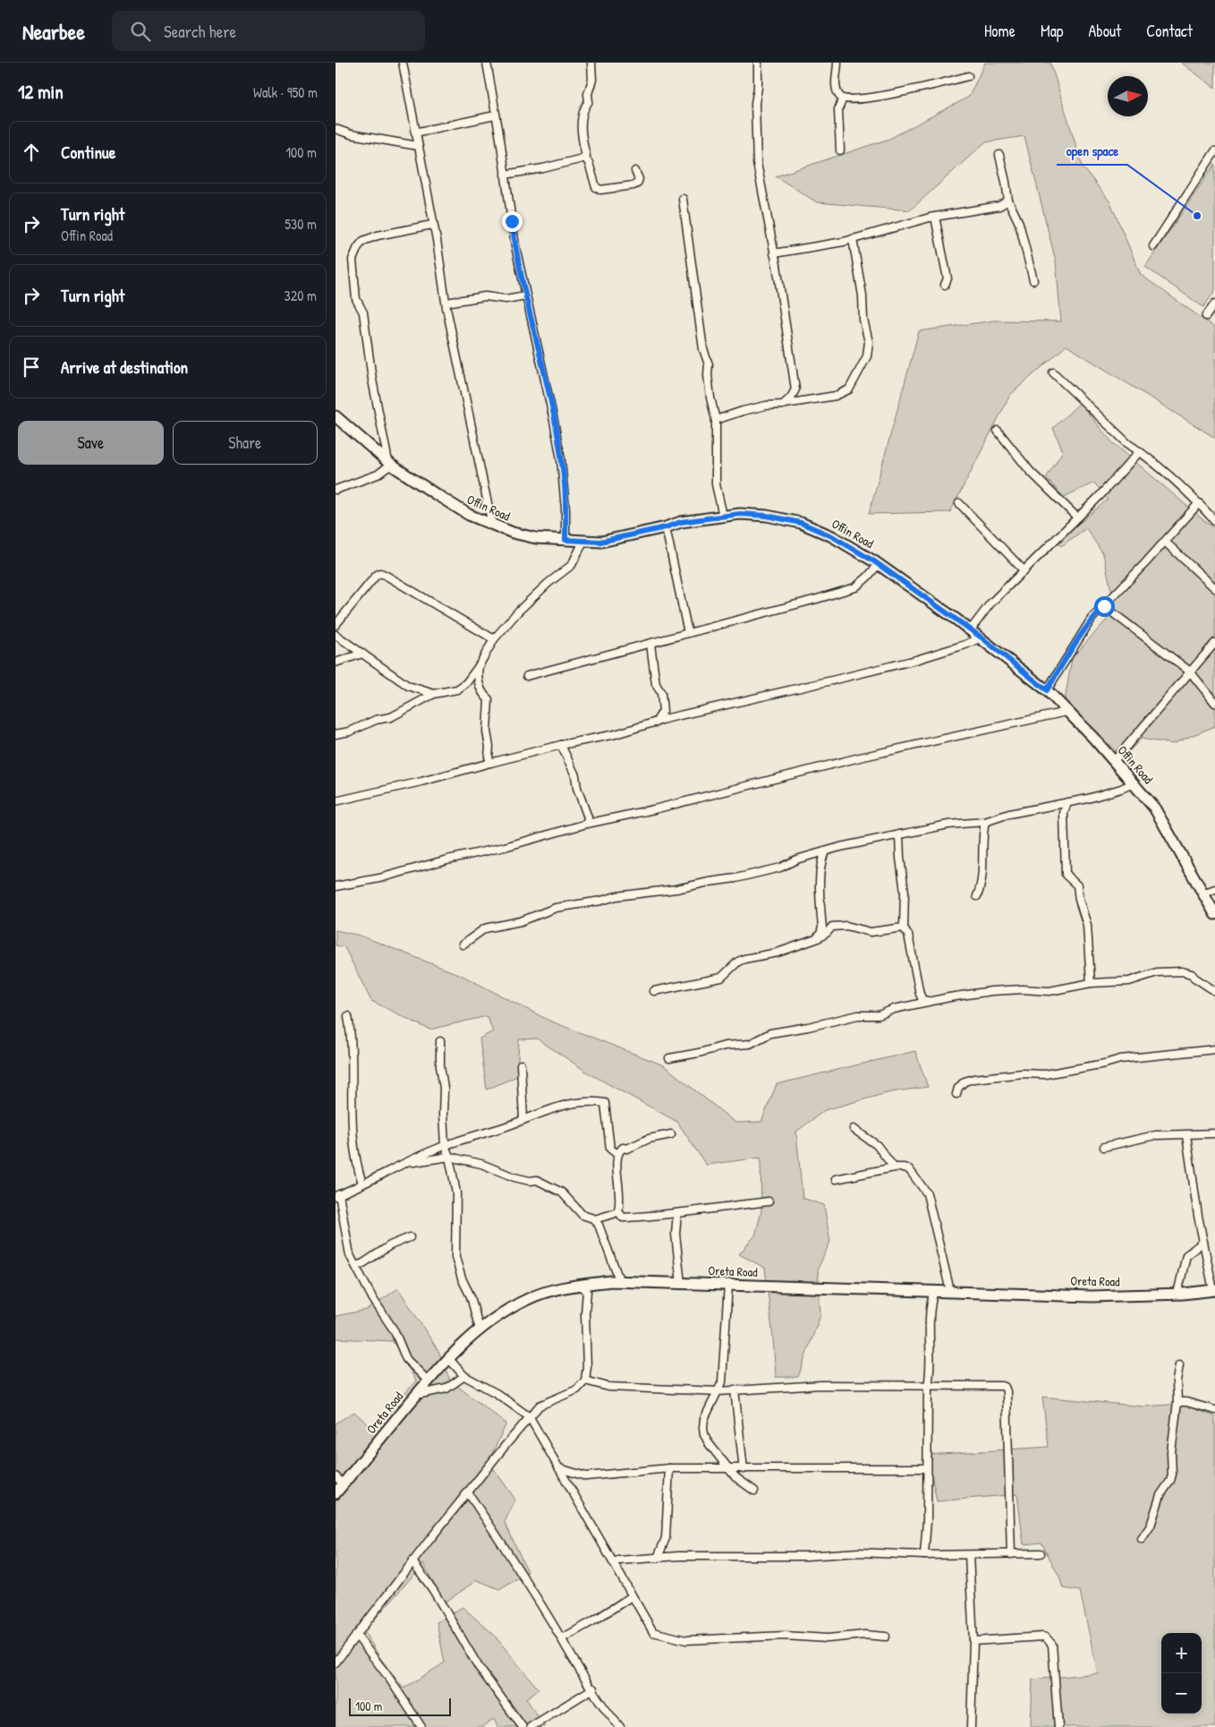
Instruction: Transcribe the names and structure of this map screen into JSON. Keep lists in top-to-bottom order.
{
  "streets": {
    "street": ["Offin Road", "Oreta Road"]
  },
  "places": ["open space"],
  "scale_bar": "100 m",
  "north": "right",
  "page": {
    "header": "Nearbee",
    "search": "Search here",
    "nav": [
      "Home",
      "Map",
      "About",
      "Contact"
    ],
    "heading": ["12 min", "Walk · 950 m"],
    "list": [
      ["Continue", "100 m"],
      ["Turn right", "Offin Road", "530 m"],
      ["Turn right", "320 m"],
      "Arrive at destination"
    ],
    "buttons": ["Save", "Share"],
    "map_buttons": ["+", "−"],
    "scale": "100 m"
  }
}
